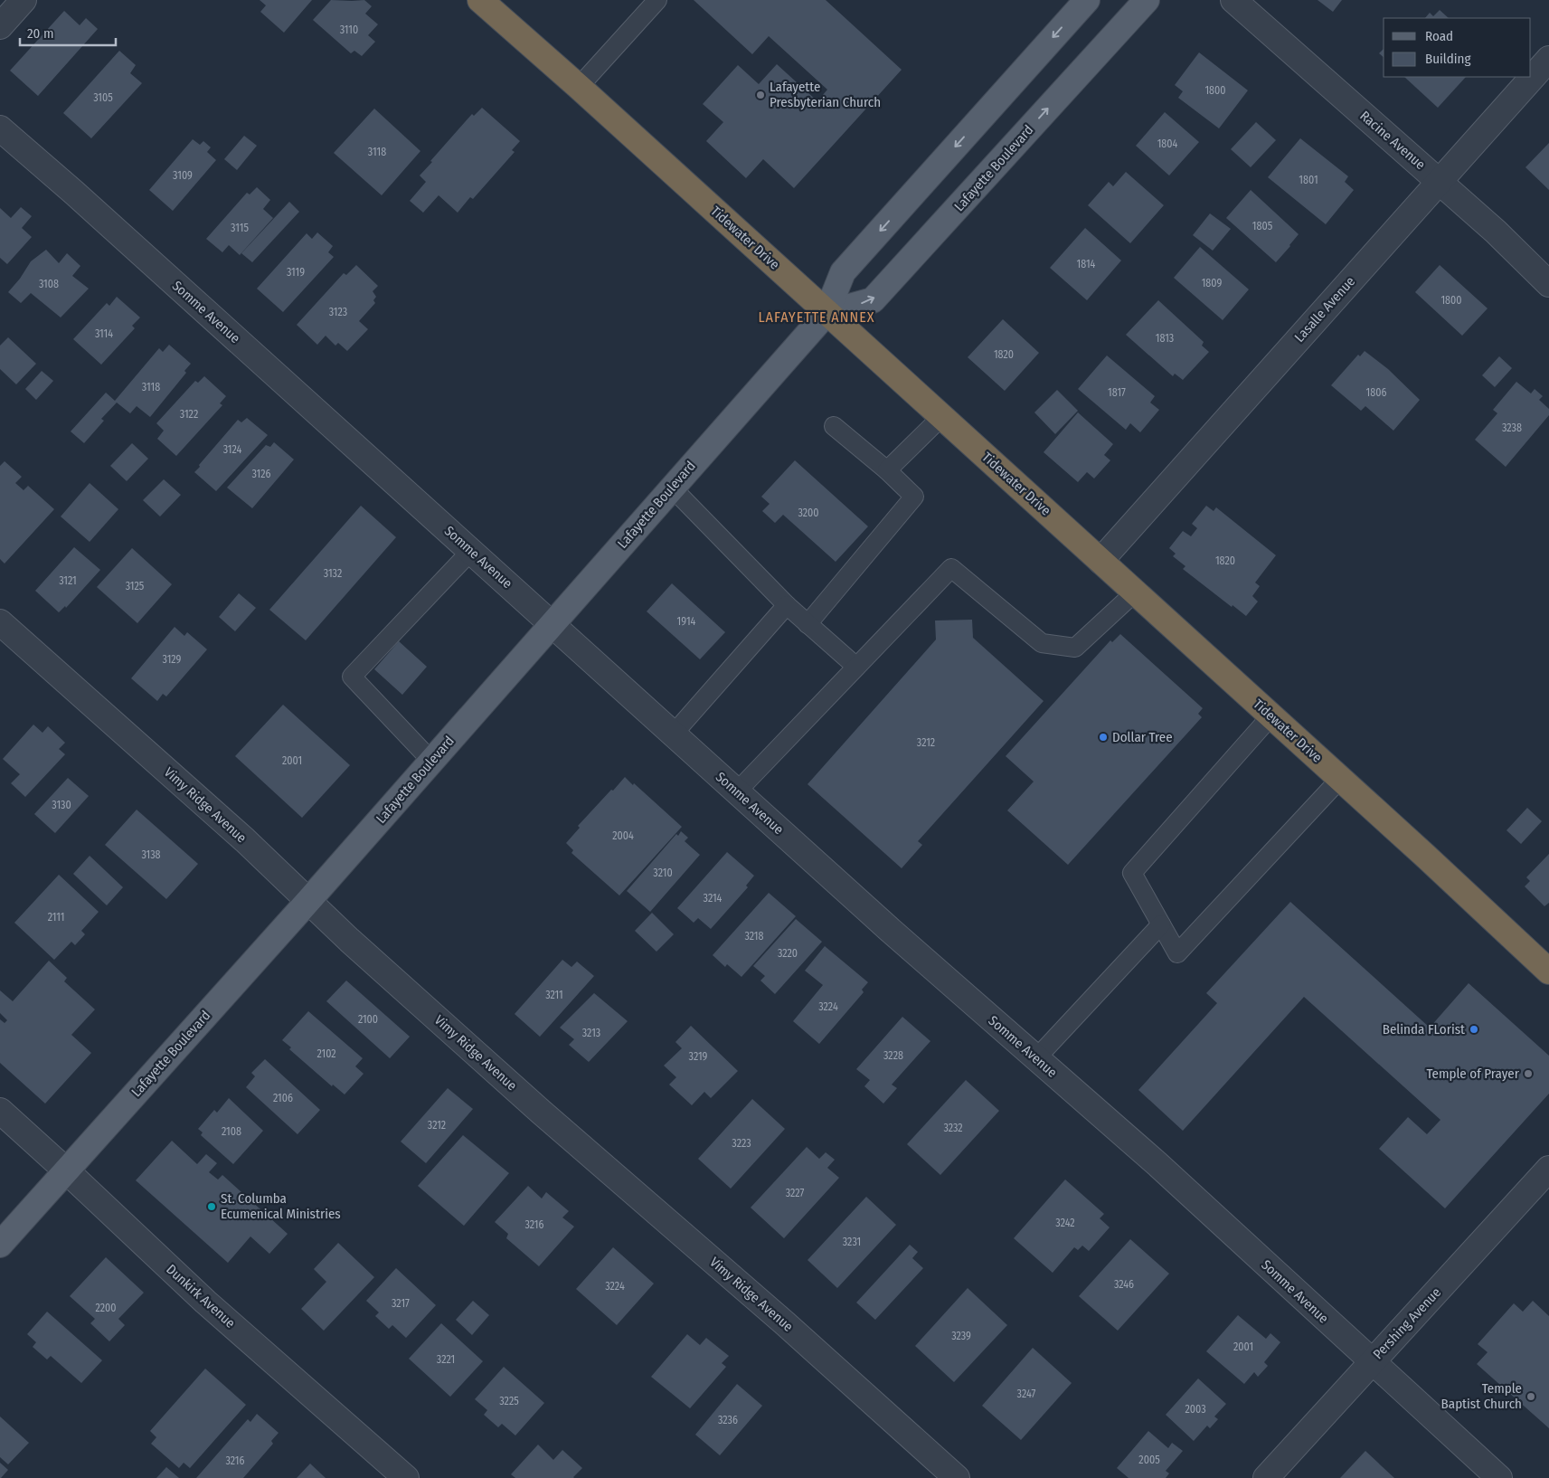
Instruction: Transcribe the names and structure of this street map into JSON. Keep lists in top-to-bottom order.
{
  "streets": {
    "highway": ["Tidewater Drive"],
    "main road": ["Lafayette Boulevard"],
    "street": [
      "Racine Avenue",
      "Lasalle Avenue",
      "Somme Avenue",
      "Vimy Ridge Avenue",
      "Dunkirk Avenue",
      "Pershing Avenue"
    ]
  },
  "crossings": [
    ["Racine Avenue", "Lasalle Avenue"],
    ["Lafayette Boulevard", "Tidewater Drive"],
    ["Lafayette Boulevard", "Somme Avenue"],
    ["Lafayette Boulevard", "Vimy Ridge Avenue"],
    ["Lafayette Boulevard", "Dunkirk Avenue"],
    ["Tidewater Drive", "Lasalle Avenue"],
    ["Somme Avenue", "Pershing Avenue"]
  ],
  "districts": ["LAFAYETTE ANNEX"],
  "places": [
    "Lafayette Presbyterian Church",
    "Dollar Tree",
    "Belinda FLorist",
    "Temple of Prayer",
    "St. Columba Ecumenical Ministries",
    "Temple Baptist Church"
  ],
  "house_numbers": [
    "3110",
    "1800",
    "3105",
    "1804",
    "3118",
    "3109",
    "1801",
    "1805",
    "3115",
    "1814",
    "3119",
    "1809",
    "3108",
    "1800",
    "3123",
    "3114",
    "1813",
    "1820",
    "3118",
    "1817",
    "1806",
    "3122",
    "3238",
    "3124",
    "3126",
    "3200",
    "1820",
    "3132",
    "3121",
    "3125",
    "1914",
    "3129",
    "3212",
    "2001",
    "3130",
    "2004",
    "3138",
    "3210",
    "3214",
    "2111",
    "3218",
    "3220",
    "3211",
    "3224",
    "2100",
    "3213",
    "2102",
    "3228",
    "3219",
    "2106",
    "3212",
    "3232",
    "2108",
    "3223",
    "3227",
    "3242",
    "3216",
    "3231",
    "3246",
    "3224",
    "3217",
    "2200",
    "3239",
    "2001",
    "3221",
    "3247",
    "3225",
    "2003",
    "3236",
    "2005",
    "3216"
  ],
  "legend": ["Road", "Building"],
  "scale_bar": "20 m"
}
